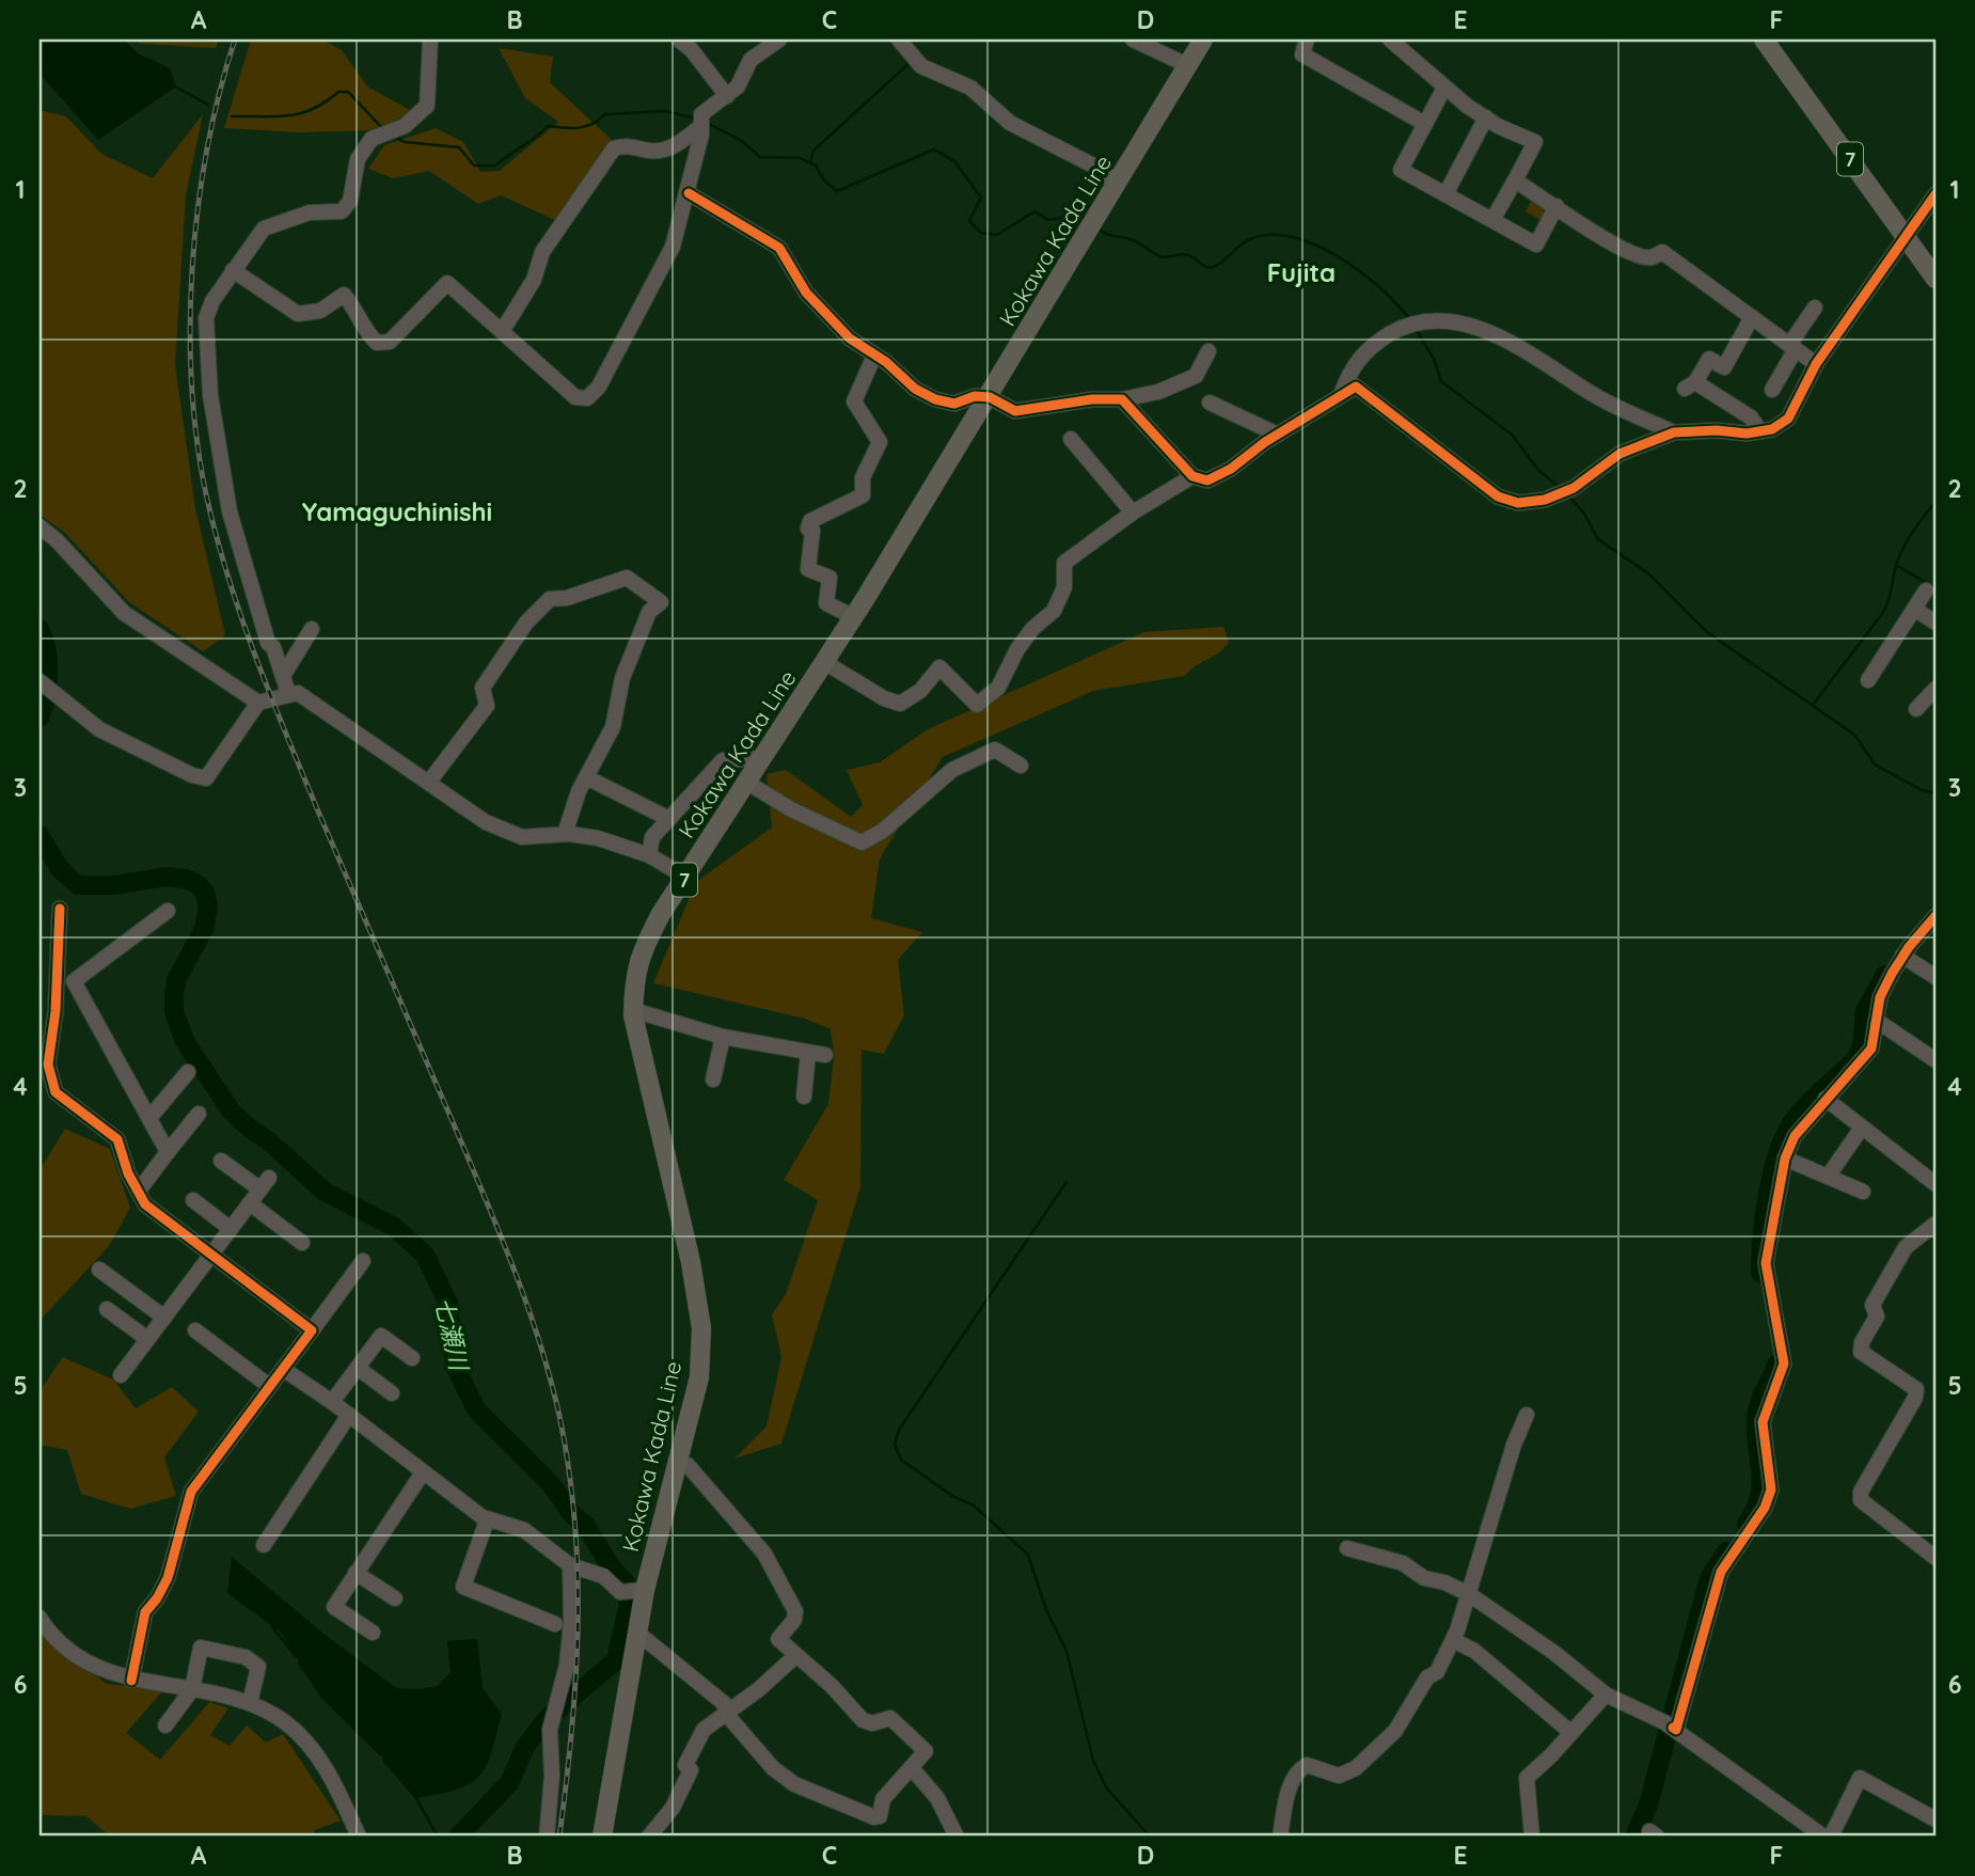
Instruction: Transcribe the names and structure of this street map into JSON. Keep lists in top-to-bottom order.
{
  "streets": {
    "main road": ["7", "Kokawa Kada Line"]
  },
  "districts": ["Fujita", "Yamaguchinishi"],
  "water": ["七瀬川"],
  "grid": {
    "columns": [
      "A",
      "B",
      "C",
      "D",
      "E",
      "F"
    ],
    "rows": [
      "1",
      "2",
      "3",
      "4",
      "5",
      "6"
    ]
  }
}
